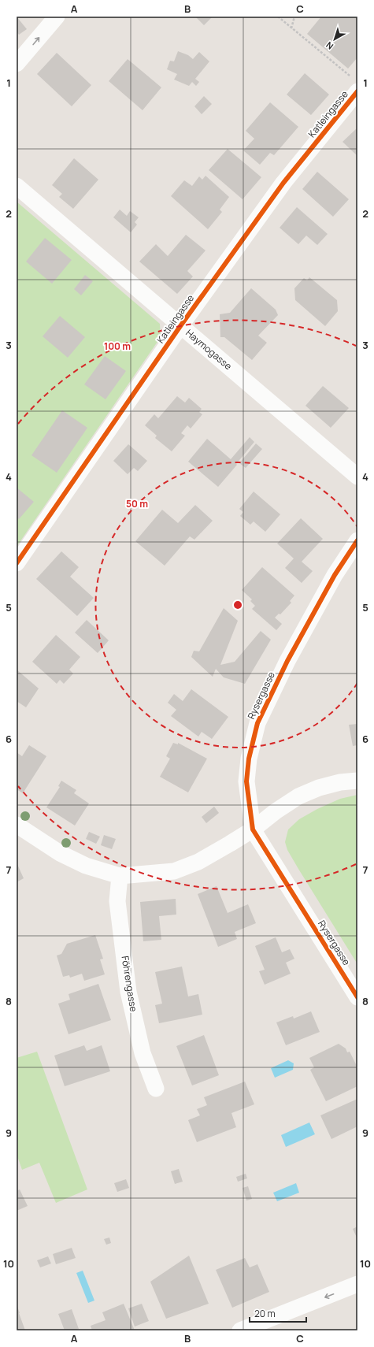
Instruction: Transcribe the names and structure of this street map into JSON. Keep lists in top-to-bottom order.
{
  "streets": {
    "street": [
      "Katleingasse",
      "Haymogasse",
      "Rysergasse",
      "Föhrengasse"
    ]
  },
  "crossings": [
    ["Katleingasse", "Haymogasse"]
  ],
  "scale_bar": "20 m",
  "north": "bottom left",
  "grid": {
    "columns": ["A", "B", "C"],
    "rows": [
      "1",
      "2",
      "3",
      "4",
      "5",
      "6",
      "7",
      "8",
      "9",
      "10"
    ]
  },
  "rings": ["100 m", "50 m"]
}
